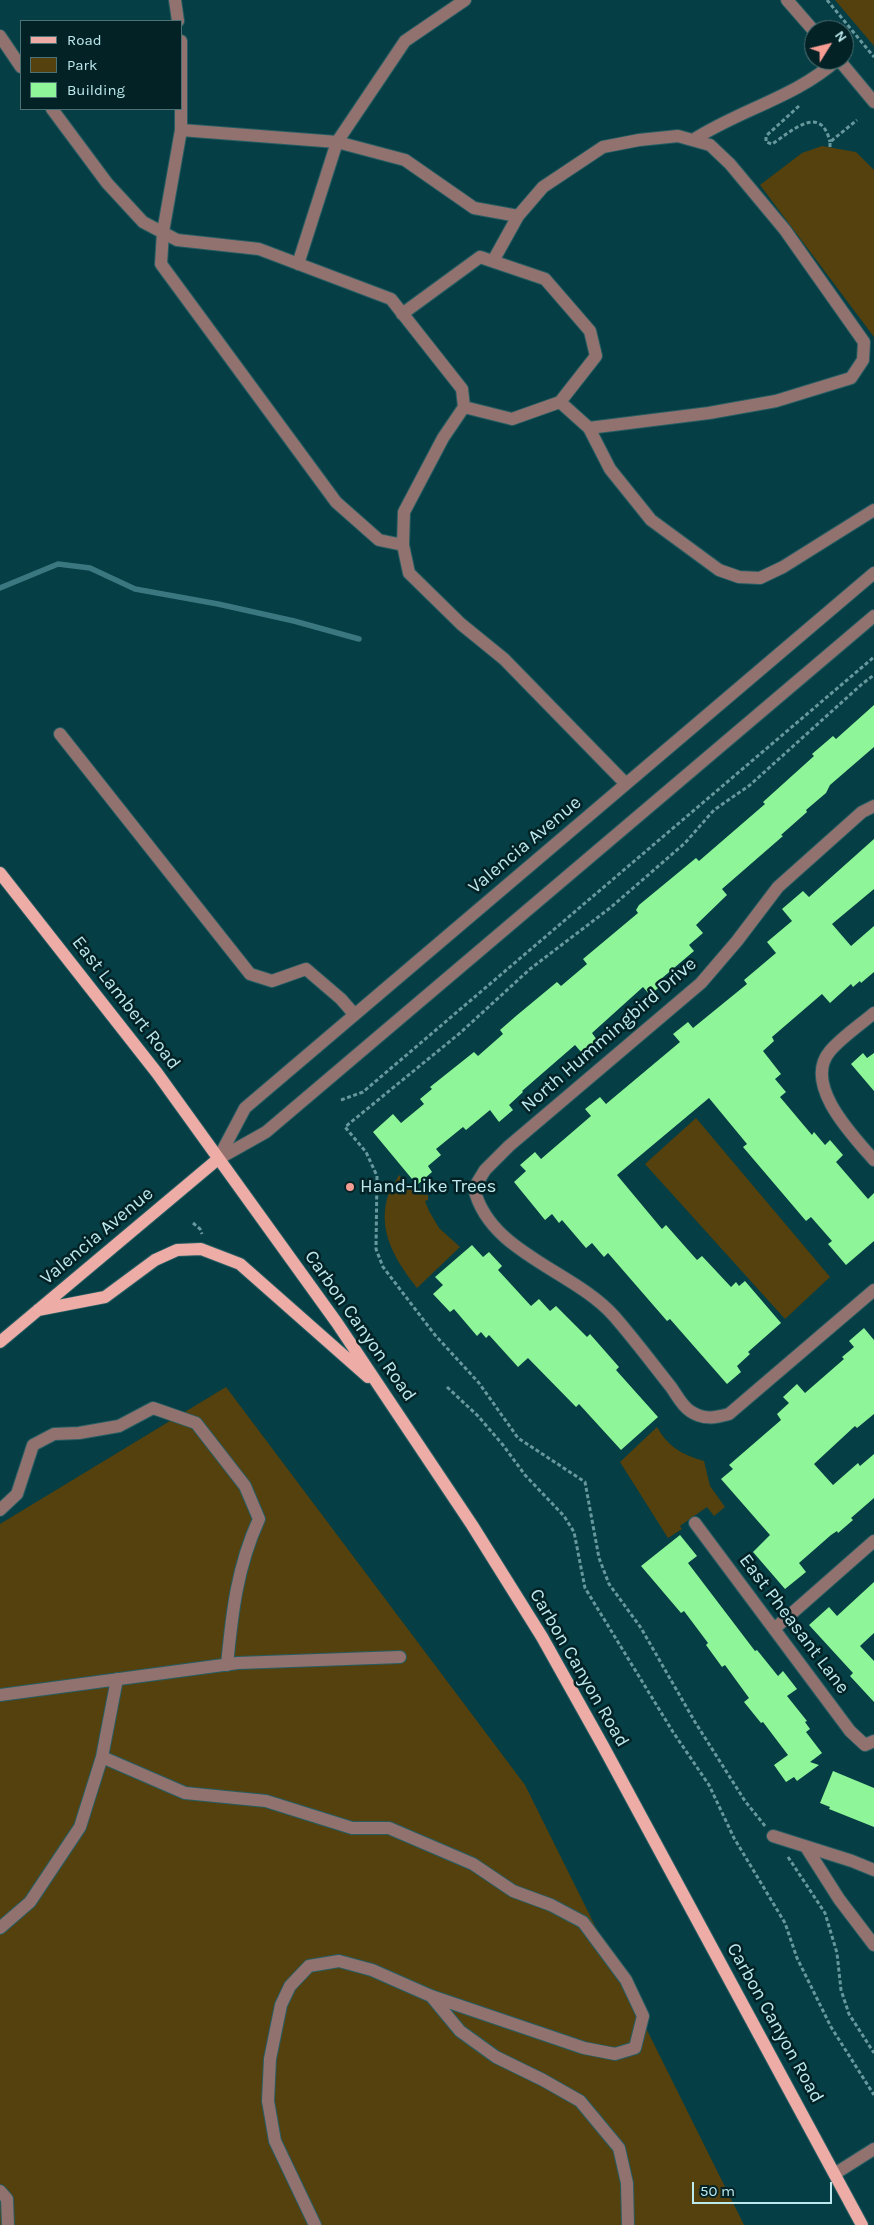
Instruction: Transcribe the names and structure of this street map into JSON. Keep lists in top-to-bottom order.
{
  "streets": {
    "main road": ["Valencia Avenue", "East Lambert Road", "Carbon Canyon Road"],
    "street": ["North Hummingbird Drive", "East Pheasant Lane"]
  },
  "crossings": [
    ["Valencia Avenue", "East Lambert Road"],
    ["Valencia Avenue", "Carbon Canyon Road"],
    ["East Lambert Road", "Carbon Canyon Road"]
  ],
  "places": ["Hand-Like Trees"],
  "legend": ["Road", "Park", "Building"],
  "scale_bar": "50 m",
  "north": "top right"
}
